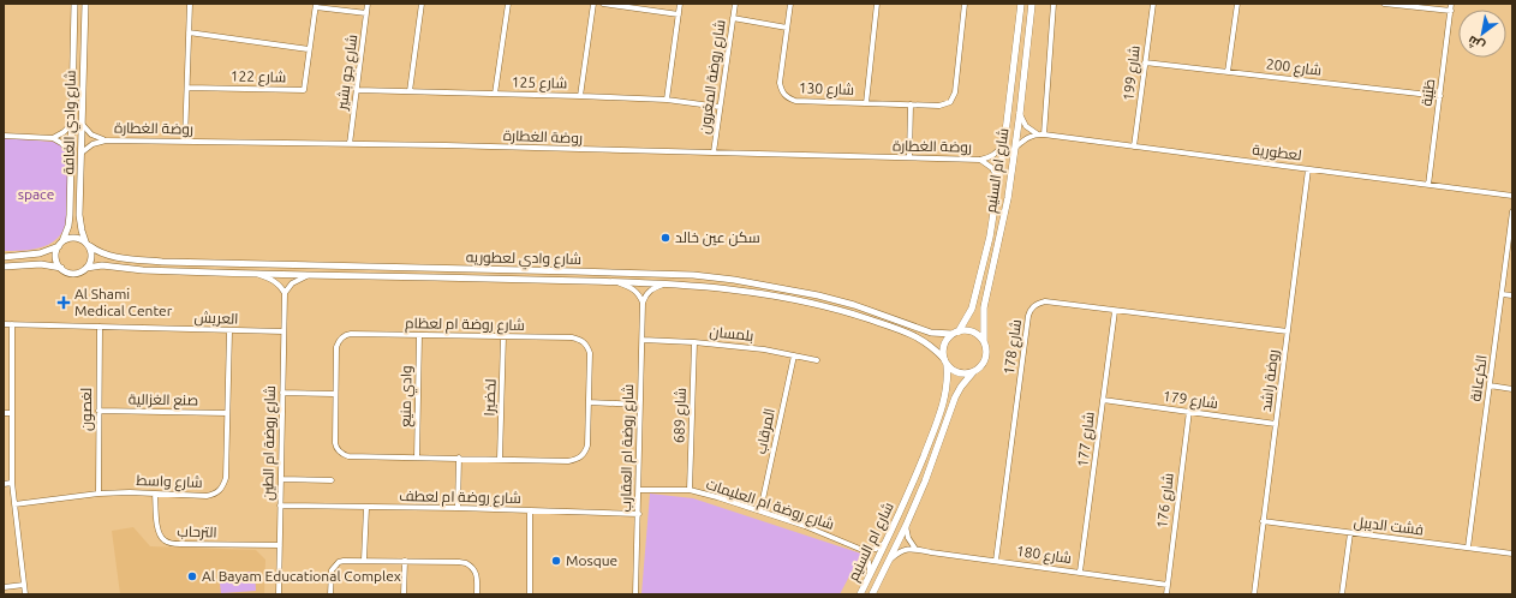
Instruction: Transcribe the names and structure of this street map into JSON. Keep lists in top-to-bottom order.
{
  "streets": {
    "main road": ["شارع ام السنيم"],
    "street": [
      "شارع 200",
      "شارع جو بشير",
      "شارع 199",
      "شارع 122",
      "شارع روضة المغرون",
      "شارع 125",
      "شارع 130",
      "طَيْبَة",
      "شارع وادي الغافة",
      "روضة الغطارة",
      "لعطورية",
      "شارع وادي لعطوريه",
      "العريش",
      "شارع روضة ام لعظام",
      "بلمسان",
      "شارع 178",
      "الكرعانة",
      "روضة راشد",
      "وادي منيع",
      "لخضيرا",
      "صنع الغزالية",
      "شارع 179",
      "لغصون",
      "شارع 689",
      "المرقاب",
      "شارع 177",
      "شارع روضة ام الطين",
      "شارع روضة ام العقارب",
      "شارع واسط",
      "شارع روضة ام لعطف",
      "شارع 176",
      "شارع روضة ام العليمات",
      "فشت الديبل",
      "الترحاب",
      "شارع 180"
    ]
  },
  "crossings": [
    ["شارع 200", "شارع 199"],
    ["شارع 200", "طَيْبَة"],
    ["شارع جو بشير", "شارع 122"],
    ["شارع جو بشير", "شارع 125"],
    ["شارع جو بشير", "روضة الغطارة"],
    ["شارع 199", "لعطورية"],
    ["شارع روضة المغرون", "شارع 125"],
    ["شارع روضة المغرون", "روضة الغطارة"],
    ["طَيْبَة", "لعطورية"],
    ["شارع وادي الغافة", "روضة الغطارة"],
    ["شارع وادي الغافة", "شارع وادي لعطوريه"],
    ["روضة الغطارة", "شارع ام السنيم"],
    ["لعطورية", "روضة راشد"],
    ["شارع ام السنيم", "شارع وادي لعطوريه"],
    ["العريش", "لغصون"],
    ["العريش", "شارع روضة ام الطين"],
    ["العريش", "شارع واسط"],
    ["شارع روضة ام لعظام", "وادي منيع"],
    ["شارع روضة ام لعظام", "لخضيرا"],
    ["بلمسان", "شارع 689"],
    ["بلمسان", "المرقاب"],
    ["بلمسان", "شارع روضة ام العقارب"],
    ["شارع 178", "روضة راشد"],
    ["شارع 178", "شارع 177"],
    ["شارع 178", "شارع 180"],
    ["الكرعانة", "فشت الديبل"],
    ["روضة راشد", "شارع 179"],
    ["روضة راشد", "فشت الديبل"],
    ["صنع الغزالية", "لغصون"],
    ["صنع الغزالية", "شارع واسط"],
    ["شارع 179", "شارع 177"],
    ["شارع 179", "شارع 176"],
    ["لغصون", "شارع واسط"],
    ["شارع 689", "شارع روضة ام العليمات"],
    ["المرقاب", "شارع روضة ام العليمات"],
    ["شارع 177", "شارع 180"],
    ["شارع روضة ام الطين", "شارع روضة ام لعطف"],
    ["شارع روضة ام الطين", "الترحاب"],
    ["شارع روضة ام العقارب", "شارع روضة ام لعطف"],
    ["شارع روضة ام العقارب", "شارع روضة ام العليمات"],
    ["شارع واسط", "الترحاب"],
    ["شارع 176", "شارع 180"]
  ],
  "parks": ["space"],
  "places": {
    "other": ["سكن عين خالد", "Mosque", "Al Bayam Educational Complex"],
    "health": ["Al Shami Medical Center"]
  },
  "north": "bottom left"
}
